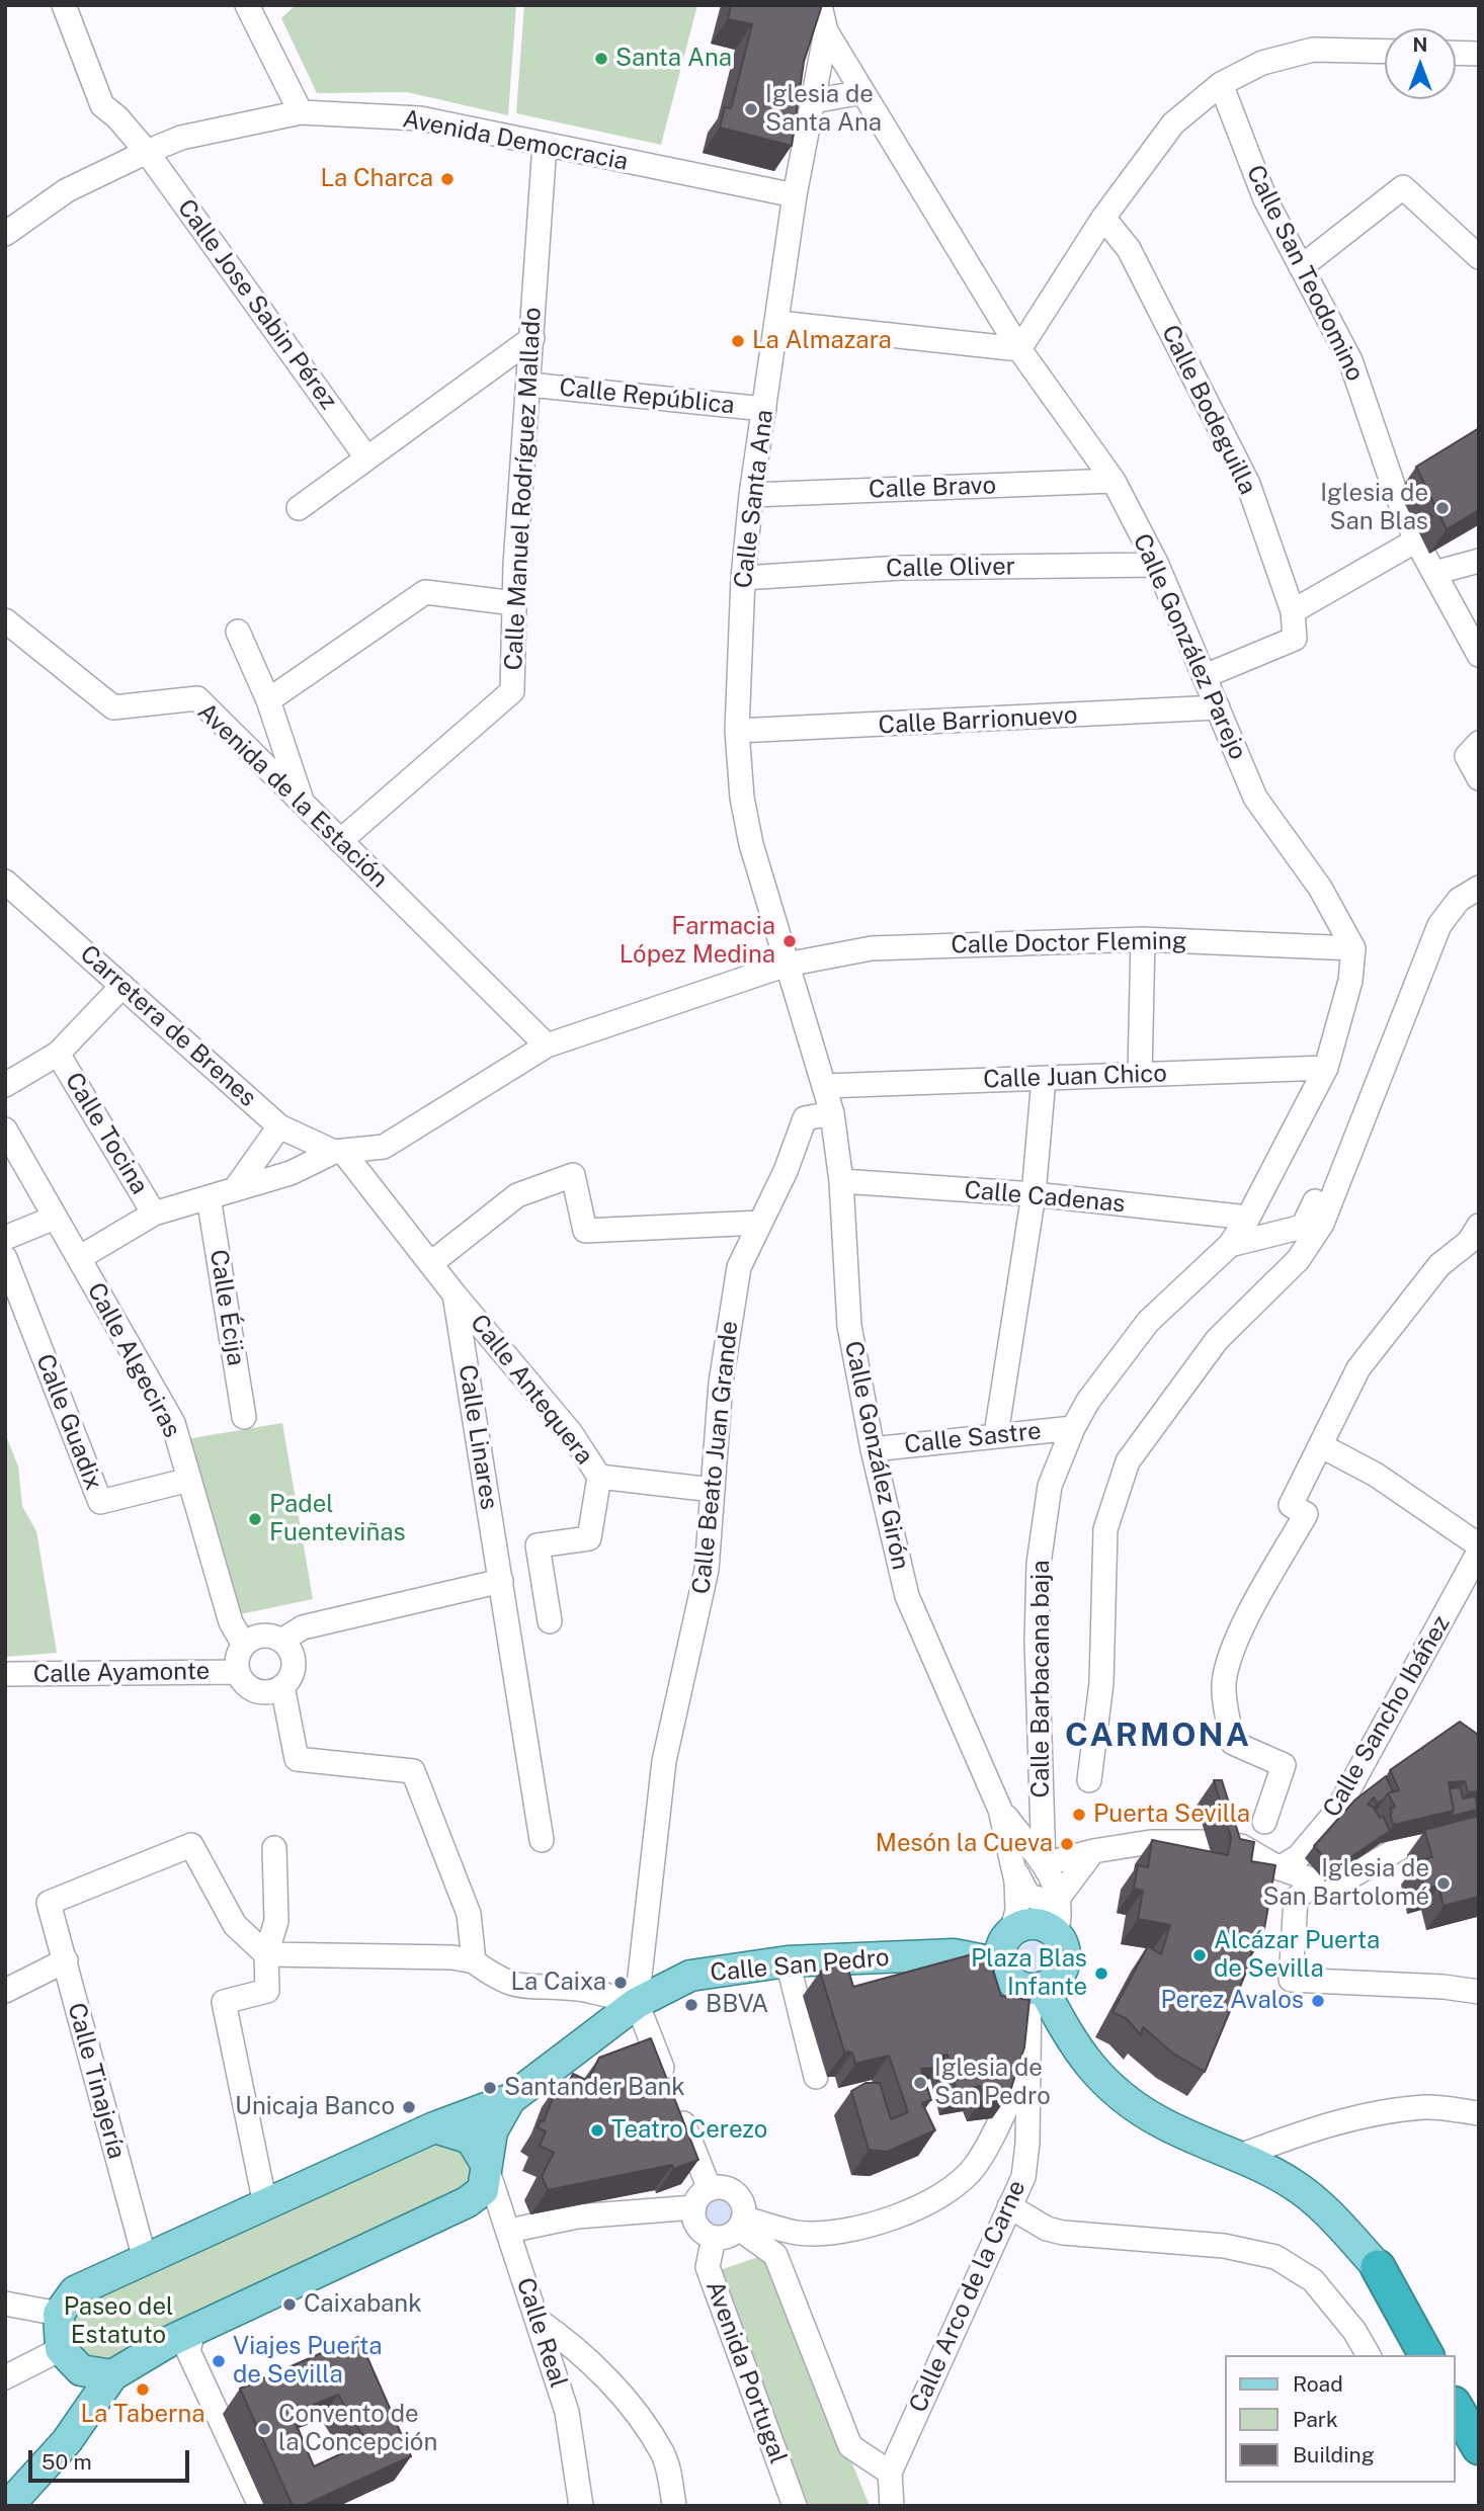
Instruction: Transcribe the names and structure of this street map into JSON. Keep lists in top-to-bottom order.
{
  "streets": {
    "main road": ["Calle San Pedro"],
    "street": [
      "Avenida Democracia",
      "Calle San Teodomino",
      "Calle Jose Sabin Pérez",
      "Calle República",
      "Calle Bodeguilla",
      "Calle Bravo",
      "Calle Manuel Rodríguez Mallado",
      "Calle Santa Ana",
      "Calle Oliver",
      "Calle González Parejo",
      "Calle Barrionuevo",
      "Avenida de la Estación",
      "Calle Doctor Fleming",
      "Carretera de Brenes",
      "Calle Juan Chico",
      "Calle Tocina",
      "Calle Cadenas",
      "Calle Écija",
      "Calle Algeciras",
      "Calle Antequera",
      "Calle Guadix",
      "Calle Linares",
      "Calle Sastre",
      "Calle González Girón",
      "Calle Beato Juan Grande",
      "Calle Ayamonte",
      "Calle Barbacana baja",
      "Calle Sancho Ibáñez",
      "Calle Tinajería",
      "Calle Arco de la Carne",
      "Calle Real",
      "Avenida Portugal"
    ]
  },
  "crossings": [
    ["Avenida Democracia", "Calle Jose Sabin Pérez"],
    ["Avenida Democracia", "Calle Manuel Rodríguez Mallado"],
    ["Avenida Democracia", "Calle Santa Ana"],
    ["Calle República", "Calle Manuel Rodríguez Mallado"],
    ["Calle República", "Calle Santa Ana"],
    ["Calle Bodeguilla", "Calle González Parejo"],
    ["Calle Bravo", "Calle Santa Ana"],
    ["Calle Bravo", "Calle González Parejo"],
    ["Calle Manuel Rodríguez Mallado", "Avenida de la Estación"],
    ["Calle Santa Ana", "Calle Oliver"],
    ["Calle Santa Ana", "Calle González Parejo"],
    ["Calle Santa Ana", "Calle Barrionuevo"],
    ["Calle Santa Ana", "Calle Doctor Fleming"],
    ["Calle Santa Ana", "Calle González Girón"],
    ["Calle Oliver", "Calle González Parejo"],
    ["Calle González Parejo", "Calle Barrionuevo"],
    ["Calle González Parejo", "Calle Doctor Fleming"],
    ["Calle González Parejo", "Calle Barbacana baja"],
    ["Avenida de la Estación", "Calle Doctor Fleming"],
    ["Calle Doctor Fleming", "Carretera de Brenes"],
    ["Calle Doctor Fleming", "Calle Antequera"],
    ["Calle Doctor Fleming", "Calle González Girón"],
    ["Calle Doctor Fleming", "Calle Barbacana baja"],
    ["Carretera de Brenes", "Calle Antequera"],
    ["Calle Juan Chico", "Calle González Girón"],
    ["Calle Juan Chico", "Calle Barbacana baja"],
    ["Calle Cadenas", "Calle González Girón"],
    ["Calle Cadenas", "Calle Barbacana baja"],
    ["Calle Algeciras", "Calle Guadix"],
    ["Calle Algeciras", "Calle Ayamonte"],
    ["Calle Antequera", "Calle Linares"],
    ["Calle Sastre", "Calle González Girón"],
    ["Calle Sastre", "Calle Barbacana baja"],
    ["Calle González Girón", "Calle Beato Juan Grande"],
    ["Calle González Girón", "Calle San Pedro"],
    ["Calle González Girón", "Calle Arco de la Carne"],
    ["Calle Beato Juan Grande", "Calle San Pedro"],
    ["Calle San Pedro", "Calle Arco de la Carne"]
  ],
  "districts": ["CARMONA"],
  "parks": ["Paseo del Estatuto"],
  "places": [
    "Santa Ana",
    "Iglesia de Santa Ana",
    "La Charca",
    "La Almazara",
    "Iglesia de San Blas",
    "Farmacia López Medina",
    "Padel Fuenteviñas",
    "Puerta Sevilla",
    "Mesón la Cueva",
    "Iglesia de San Bartolomé",
    "Alcázar Puerta de Sevilla",
    "Plaza Blas Infante",
    "La Caixa",
    "Perez Avalos",
    "BBVA",
    "Iglesia de San Pedro",
    "Santander Bank",
    "Unicaja Banco",
    "Teatro Cerezo",
    "Caixabank",
    "Viajes Puerta de Sevilla",
    "La Taberna",
    "Convento de la Concepción"
  ],
  "legend": ["Road", "Park", "Building"],
  "scale_bar": "50 m",
  "north": "top"
}
